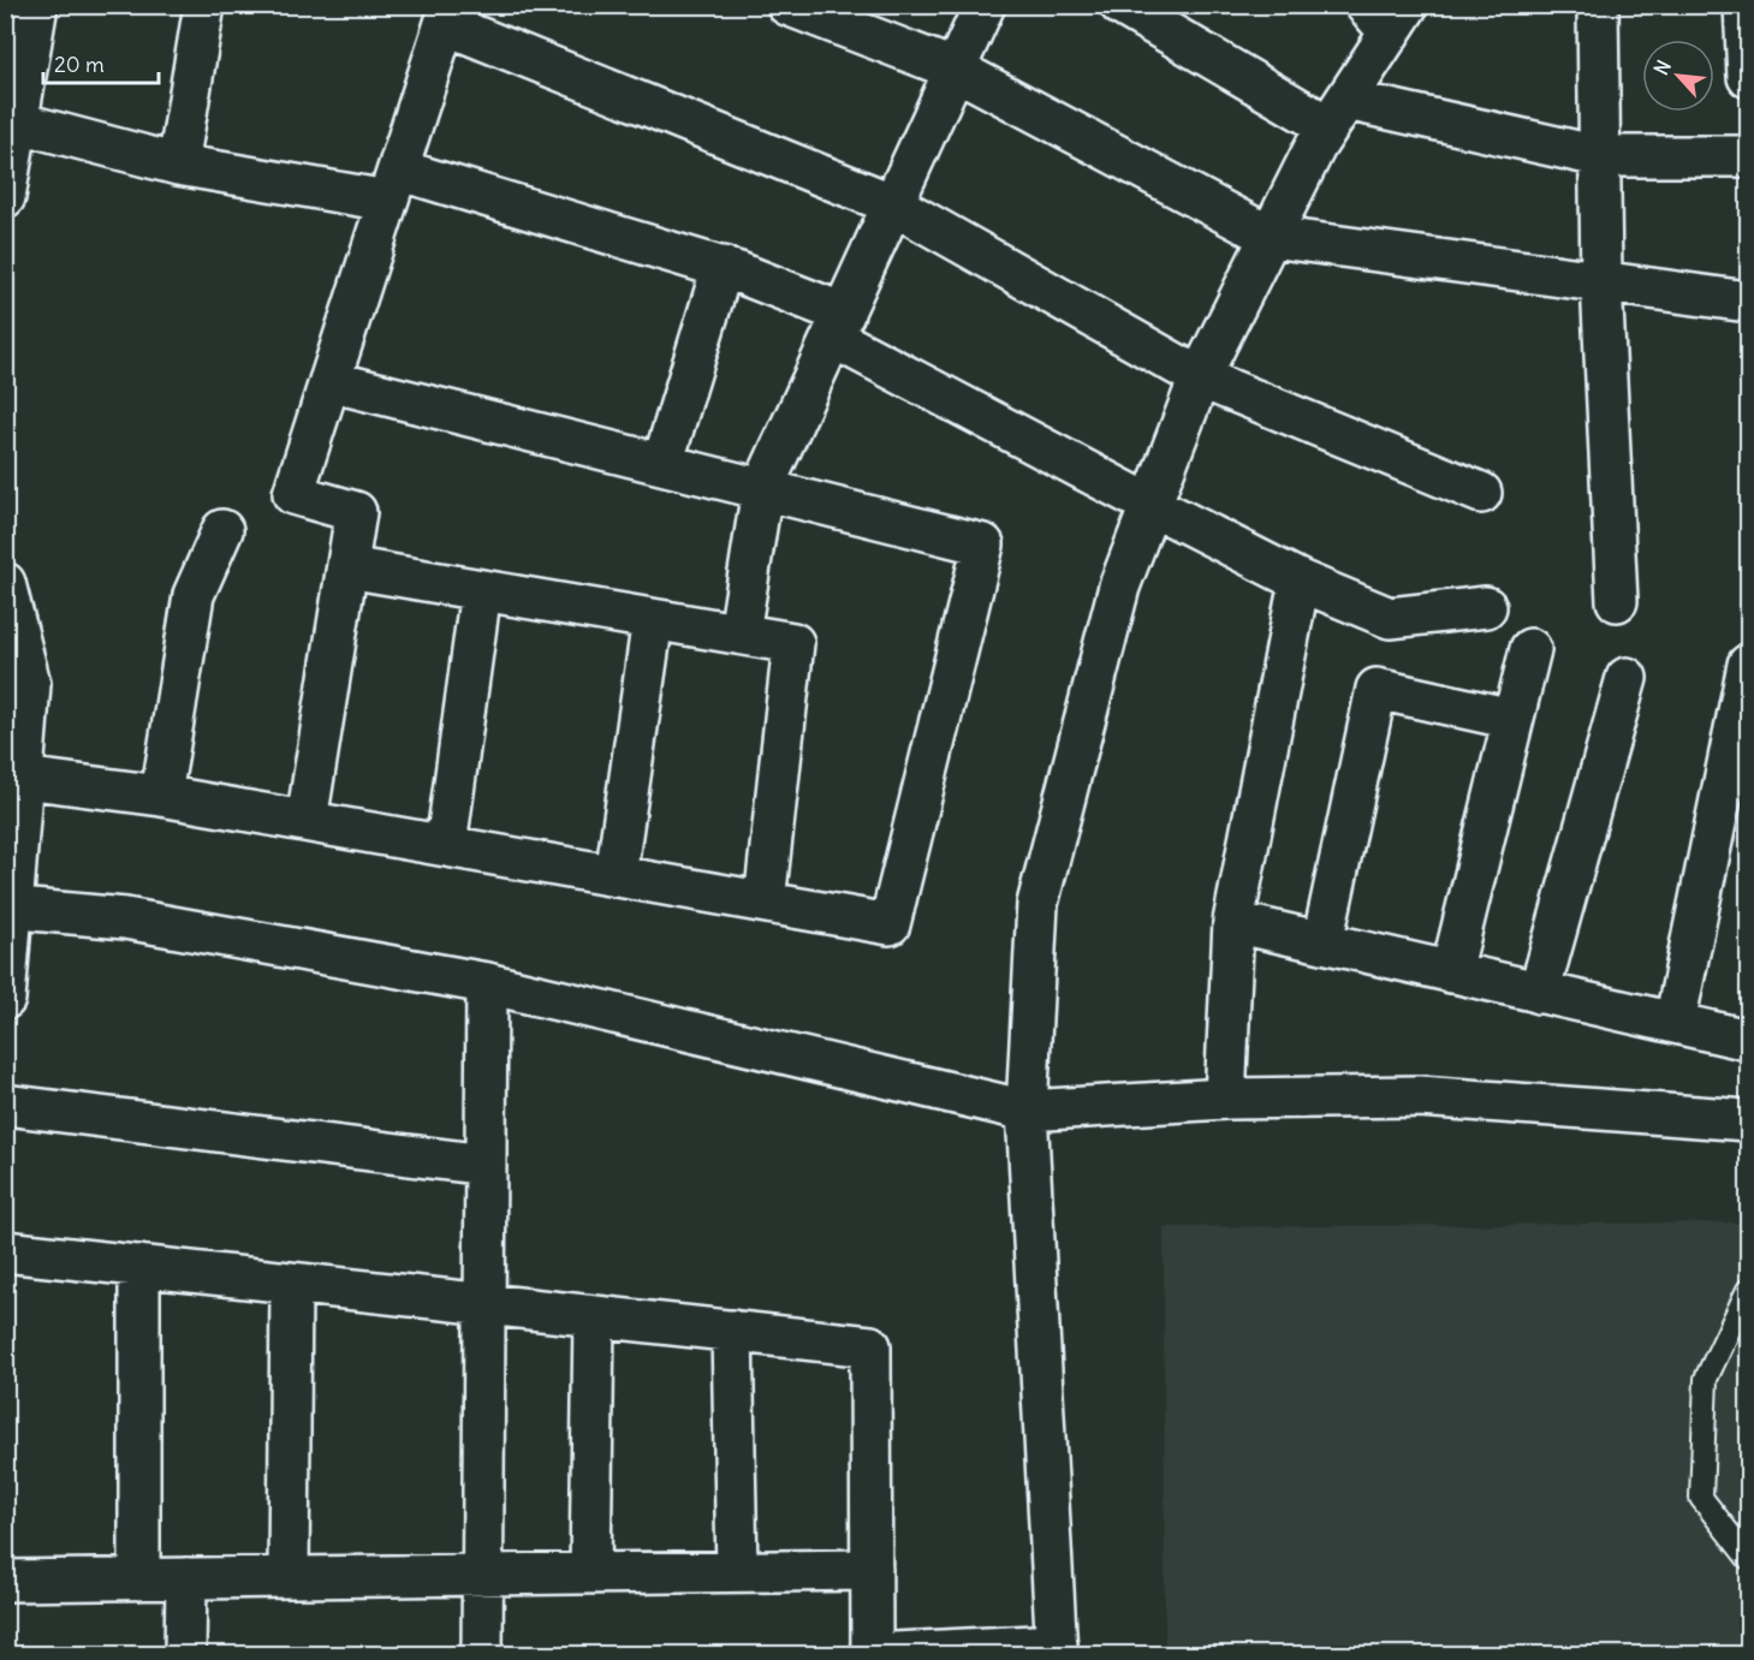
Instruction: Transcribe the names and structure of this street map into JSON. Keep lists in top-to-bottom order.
{
  "scale_bar": "20 m",
  "north": "top left"
}
